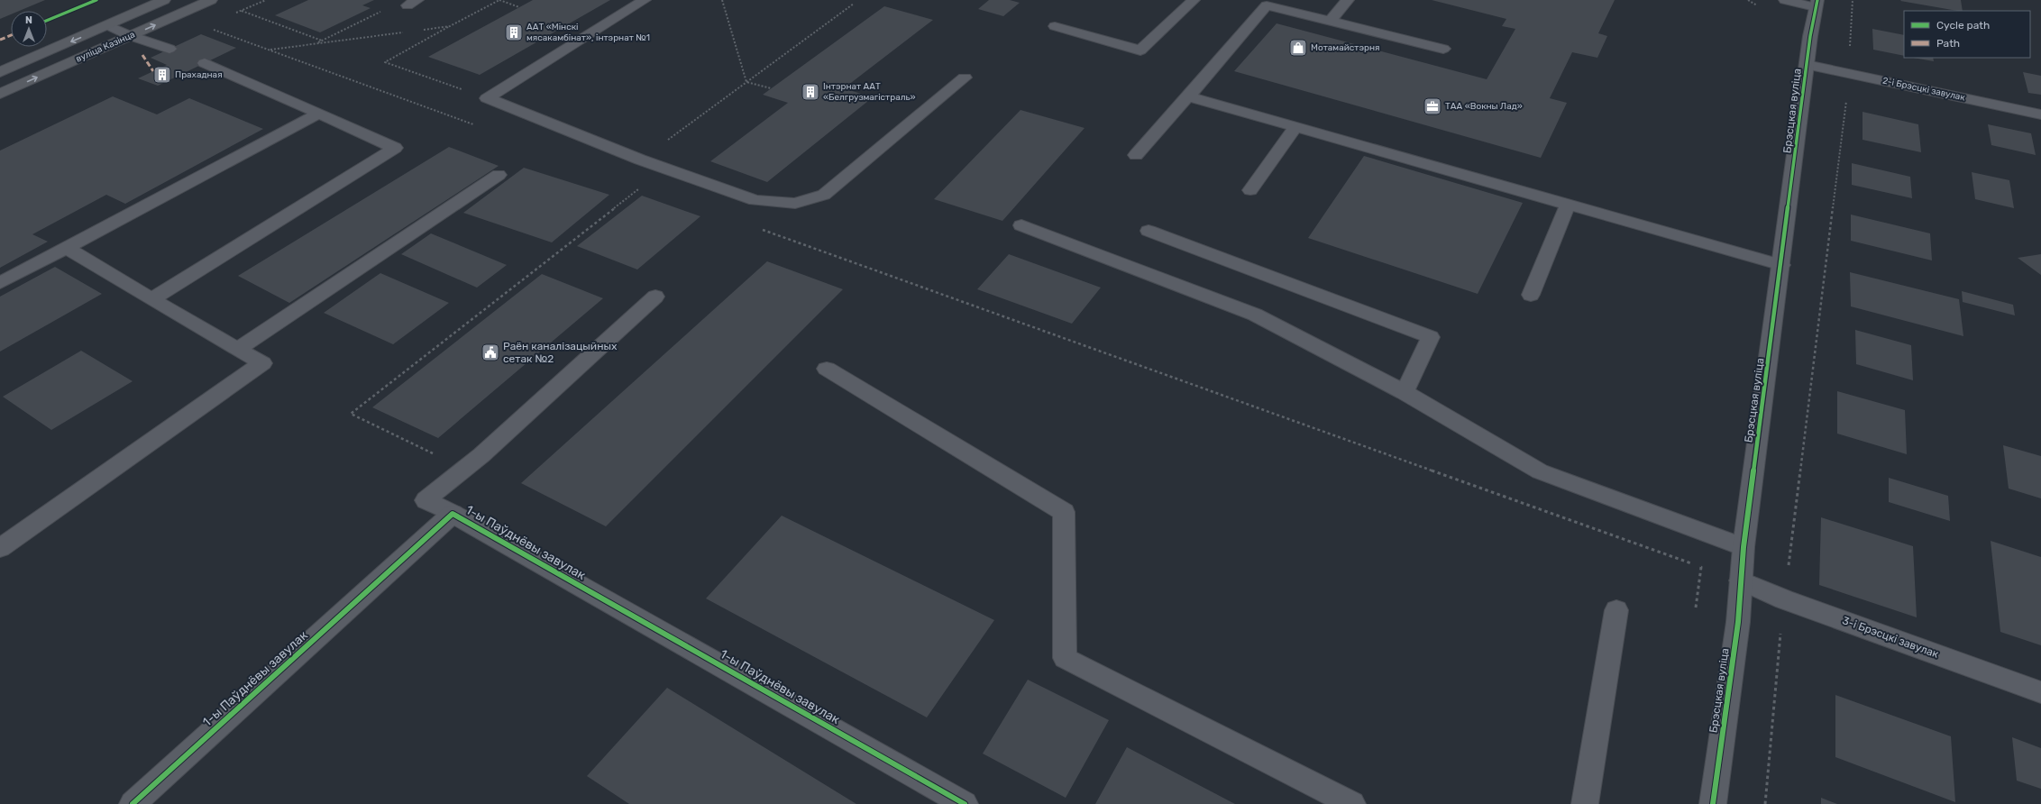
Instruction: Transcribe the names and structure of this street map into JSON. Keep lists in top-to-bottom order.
{
  "streets": {
    "main road": ["вуліца Казінца"],
    "street": [
      "2-і Брэсцкі завулак",
      "Брэсцкая вуліца",
      "1-ы Паўднёвы завулак",
      "3-і Брэсцкі завулак"
    ]
  },
  "crossings": [
    ["2-і Брэсцкі завулак", "Брэсцкая вуліца"],
    ["Брэсцкая вуліца", "3-і Брэсцкі завулак"]
  ],
  "places": {
    "building": ["ААТ «Мінскі мясакамбінат», інтэрнат №1", "Прахадная", "Інтэрнат ААТ «Белгрузмагістраль»"],
    "shop": ["Мотамайстэрня"],
    "office": ["ТАА «Вокны Лад»"],
    "public building": ["Раён каналізацыйных сетак №2"]
  },
  "legend": ["Cycle path", "Path"],
  "north": "top"
}
